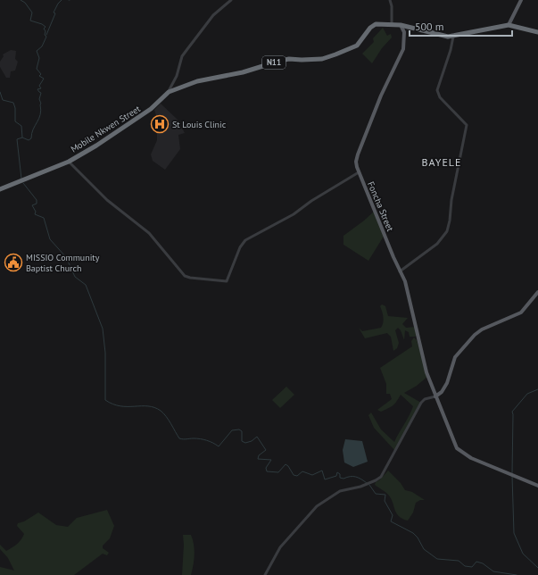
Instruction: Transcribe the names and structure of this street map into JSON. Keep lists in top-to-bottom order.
{
  "streets": {
    "highway": ["N11", "Mobile Nkwen Street"],
    "main road": ["Foncha Street"]
  },
  "crossings": [
    ["Mobile Nkwen Street", "Foncha Street"]
  ],
  "districts": ["BAYELE"],
  "places": {
    "hospital": ["St Louis Clinic"],
    "public building": ["MISSIO Community Baptist Church"]
  },
  "scale_bar": "500 m"
}
